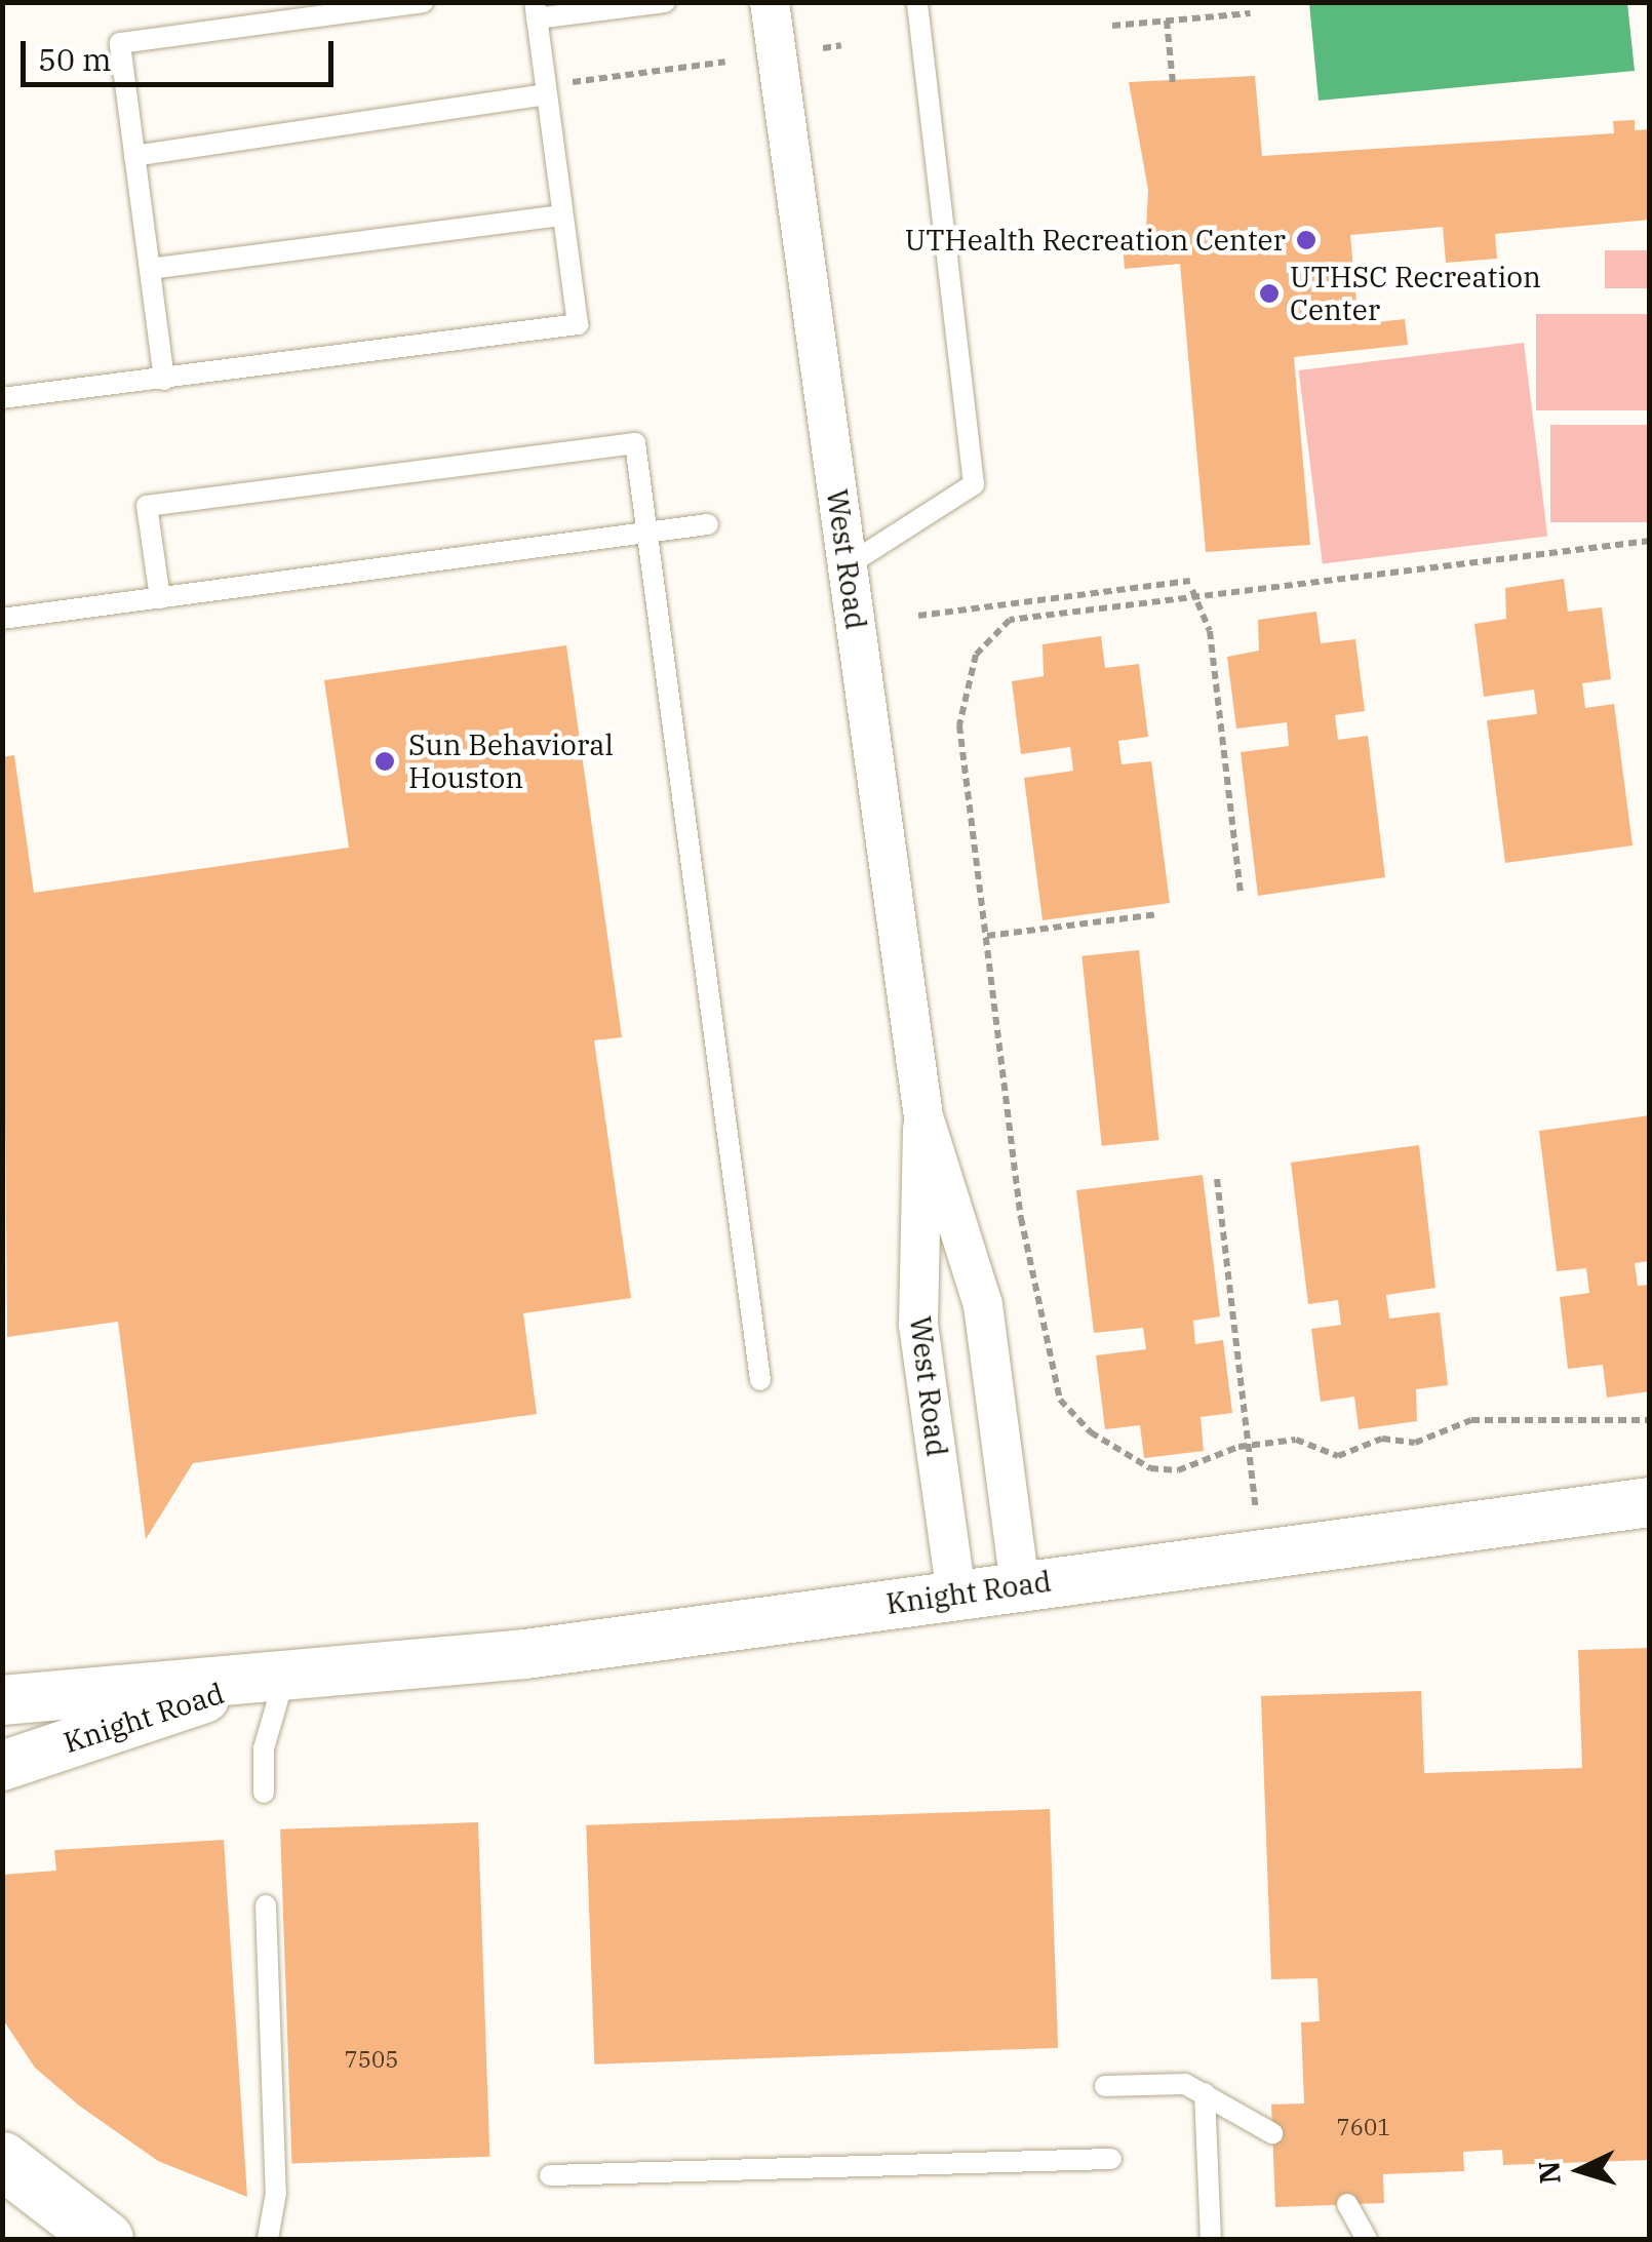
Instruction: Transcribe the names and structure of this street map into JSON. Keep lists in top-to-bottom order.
{
  "streets": {
    "street": ["West Road", "Knight Road"]
  },
  "crossings": [
    ["West Road", "Knight Road"]
  ],
  "places": ["UTHealth Recreation Center", "UTHSC Recreation Center", "Sun Behavioral Houston"],
  "house_numbers": ["7505", "7601"],
  "scale_bar": "50 m",
  "north": "left"
}
